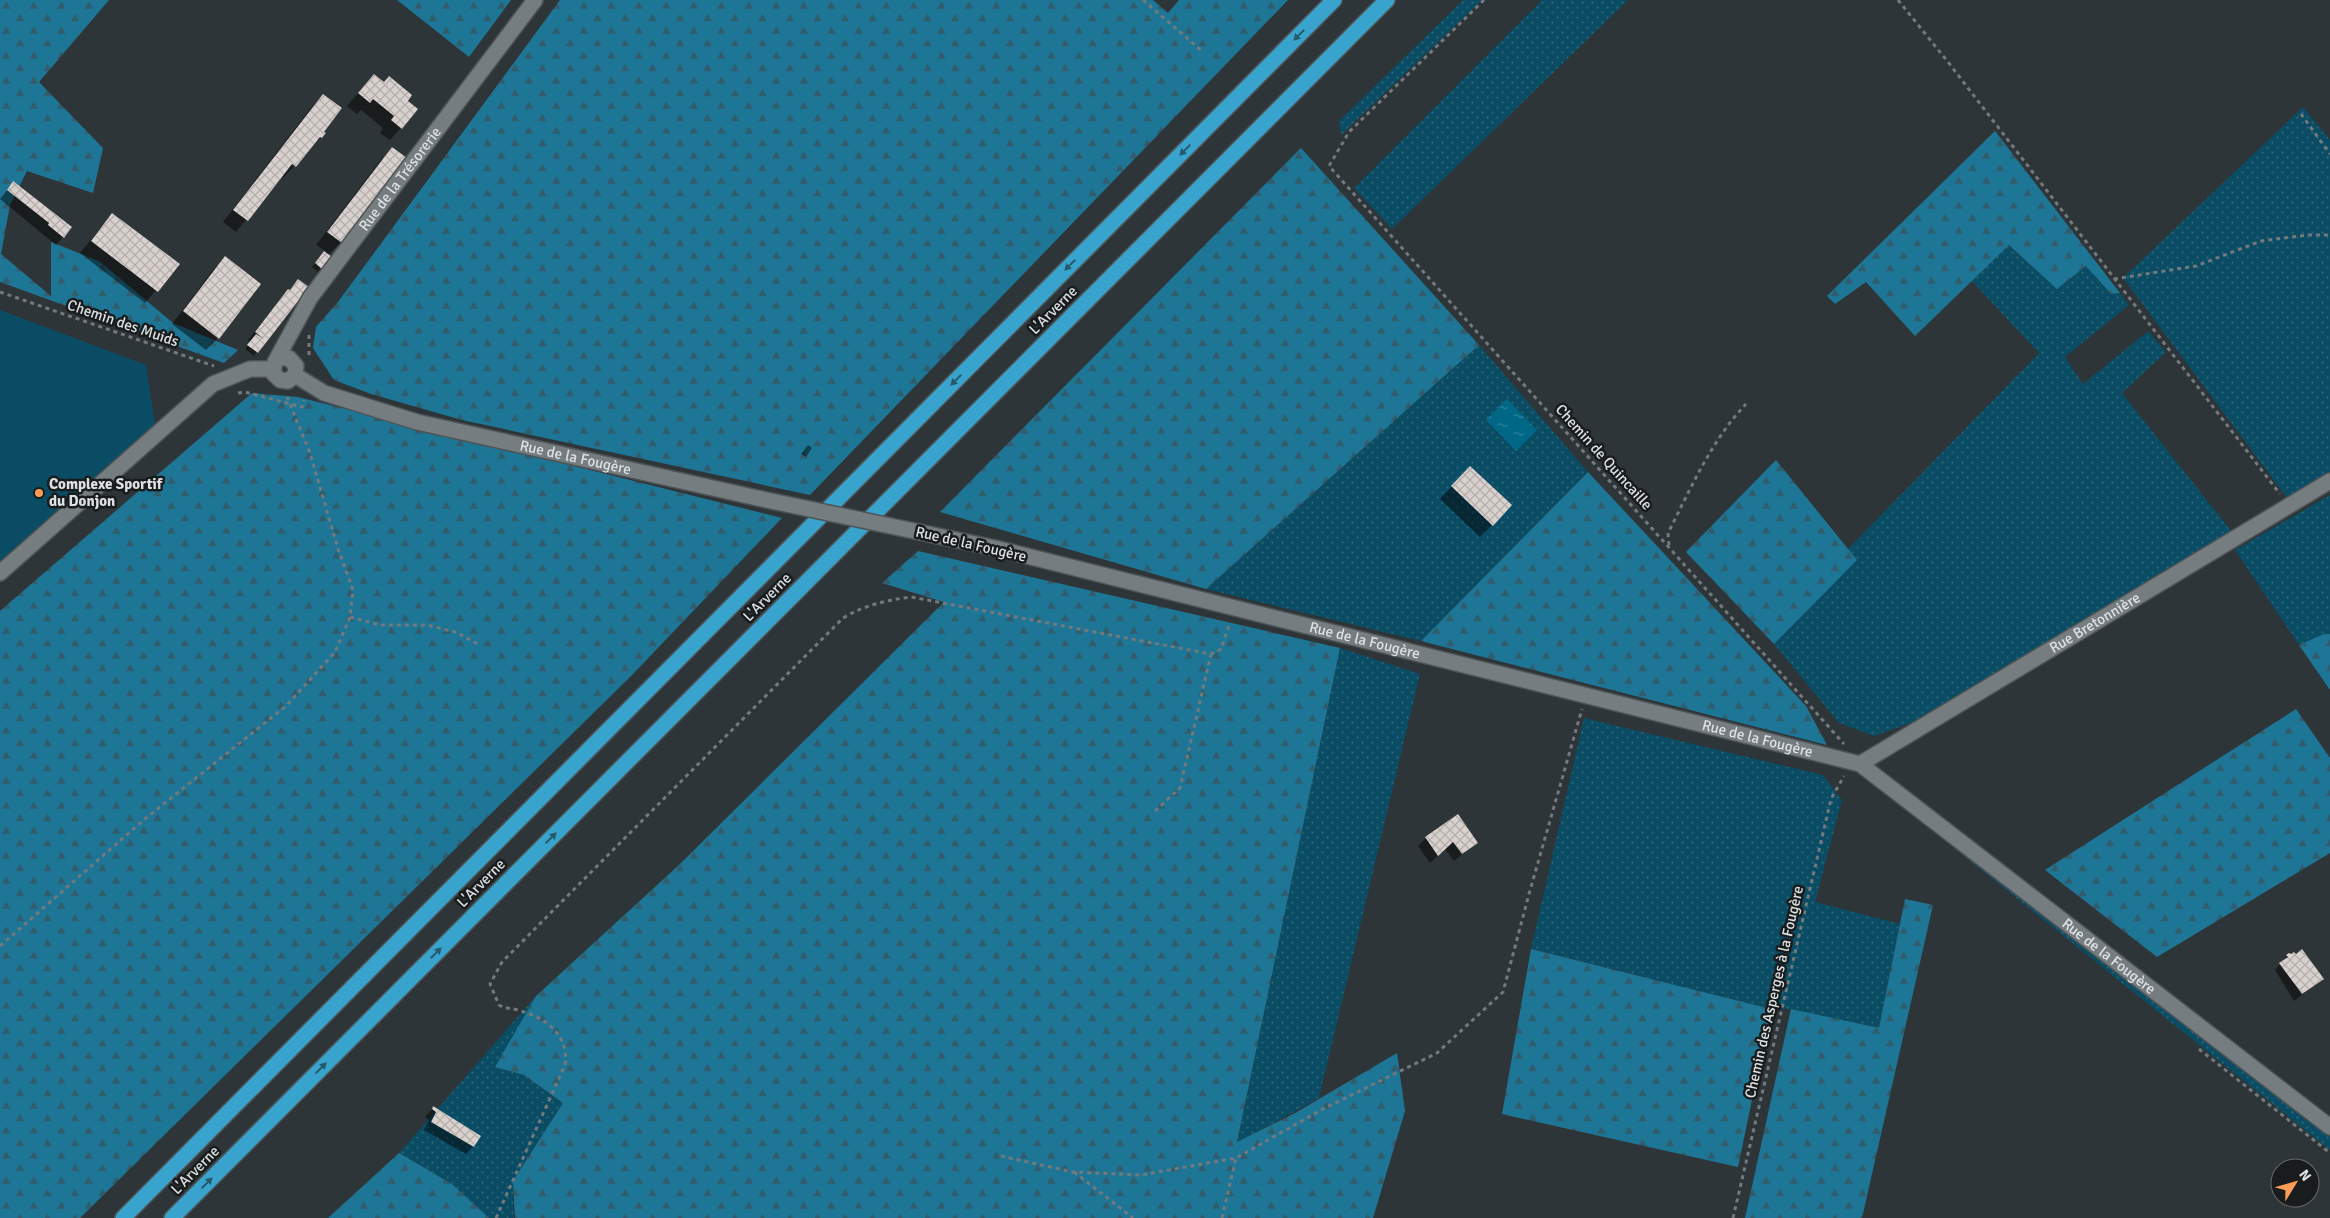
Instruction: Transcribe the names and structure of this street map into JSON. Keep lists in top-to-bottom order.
{
  "streets": {
    "highway": ["L'Arverne"],
    "street": ["Rue de la Trésorerie", "Rue de la Fougère", "Rue Bretonnière"],
    "path": ["Chemin des Muids", "Chemin de Quincaille", "Chemin des Asperges à la Fougère"]
  },
  "crossings": [
    ["Rue de la Trésorerie", "Rue de la Fougère"],
    ["Rue de la Fougère", "Chemin de Quincaille"],
    ["Rue de la Fougère", "Rue Bretonnière"],
    ["Chemin de Quincaille", "Rue Bretonnière"]
  ],
  "places": ["Complexe Sportif du Donjon"],
  "north": "top right"
}
